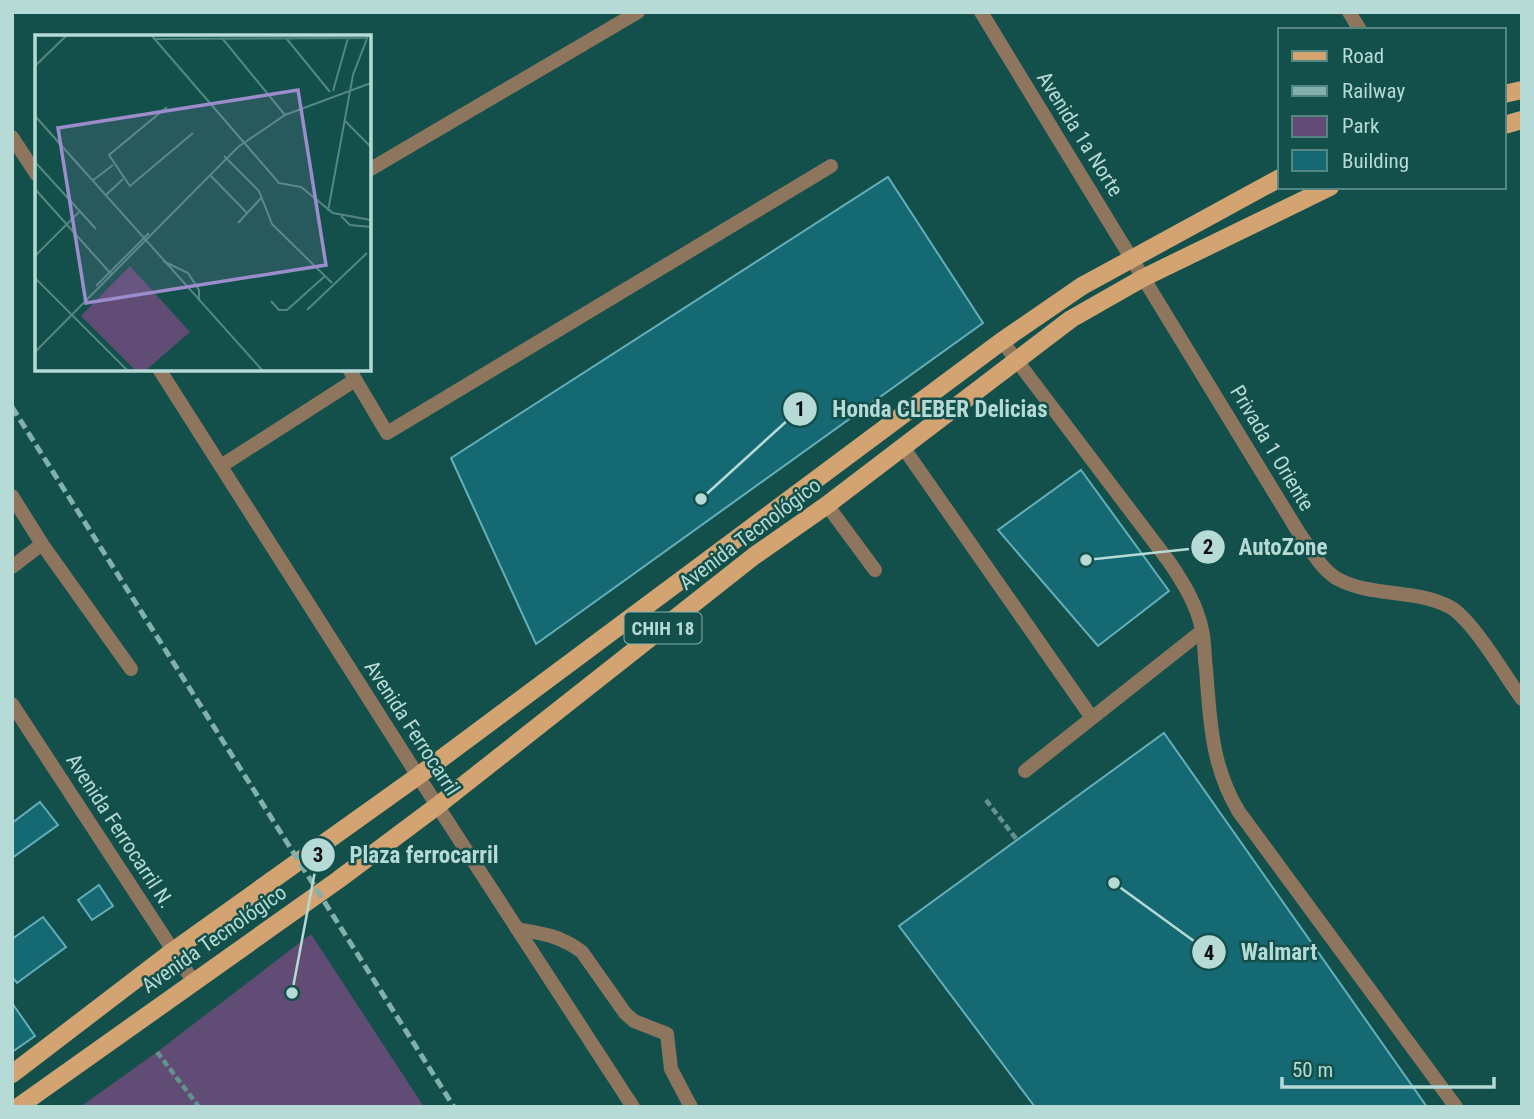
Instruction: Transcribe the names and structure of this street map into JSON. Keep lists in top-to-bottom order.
{
  "streets": {
    "main road": ["Avenida Tecnológico", "CHIH 18"],
    "street": [
      "Avenida 1a Norte",
      "Privada 1 Oriente",
      "Avenida Ferrocarril",
      "Avenida Ferrocarril N."
    ]
  },
  "crossings": [
    ["Avenida 1a Norte", "Privada 1 Oriente"],
    ["Avenida 1a Norte", "Avenida Tecnológico"],
    ["Privada 1 Oriente", "Avenida Tecnológico"],
    ["Avenida Tecnológico", "Avenida Ferrocarril"],
    ["Avenida Tecnológico", "Avenida Ferrocarril N."]
  ],
  "places": [
    "Honda CLEBER Delicias",
    "AutoZone",
    "Walmart",
    "Plaza ferrocarril"
  ],
  "legend": [
    "Road",
    "Railway",
    "Park",
    "Building"
  ],
  "scale_bar": "50 m"
}
